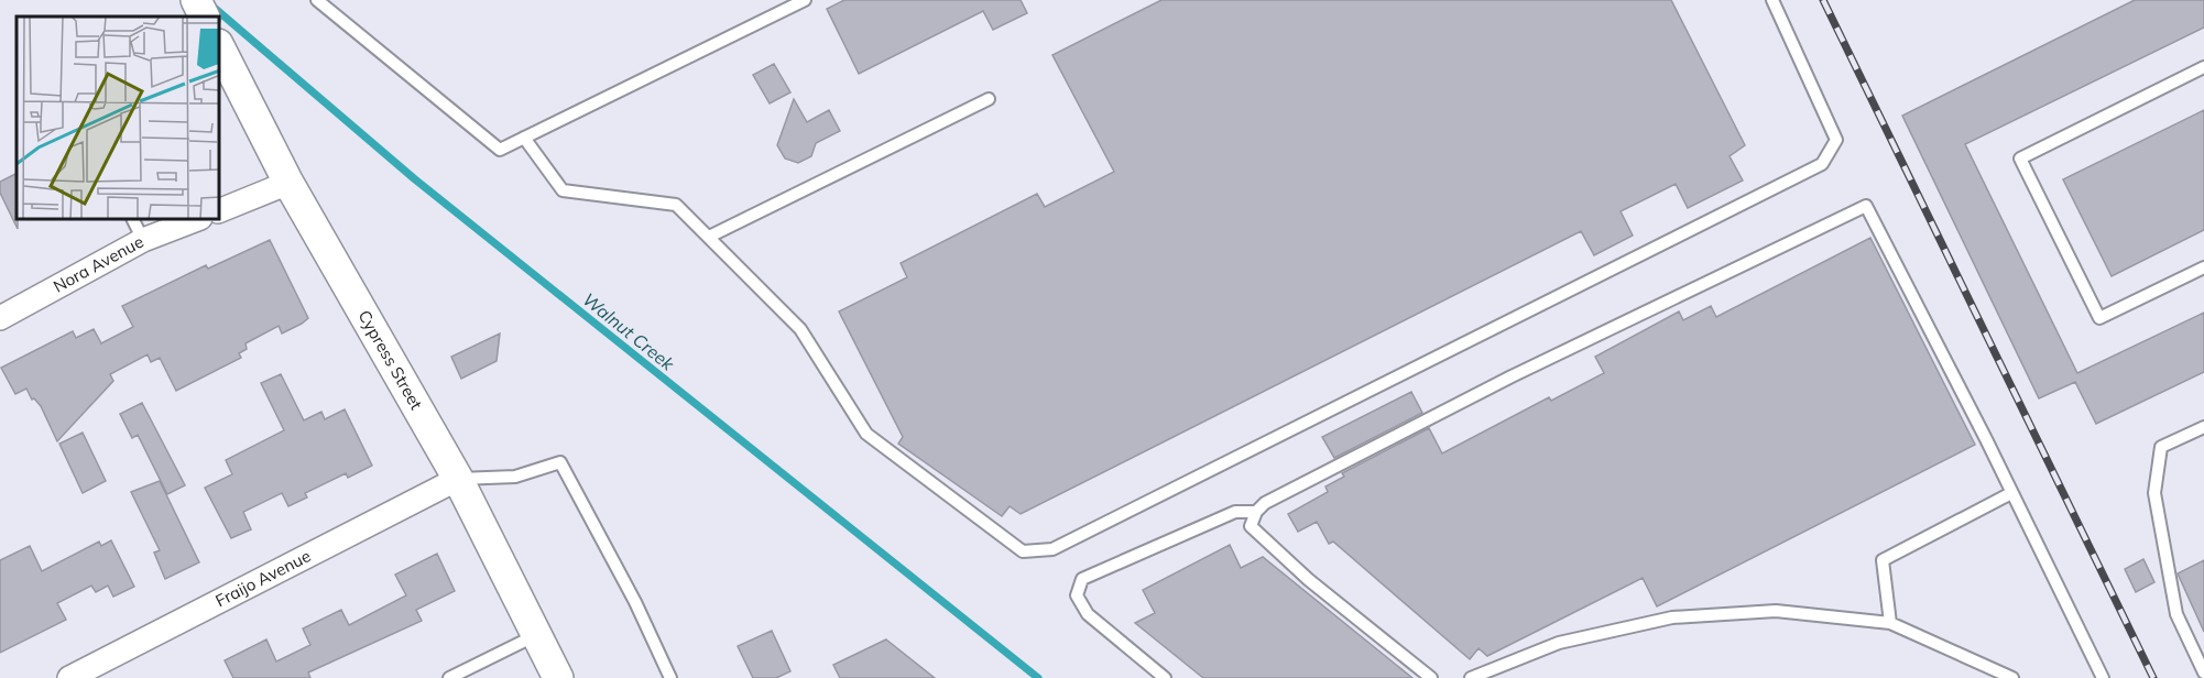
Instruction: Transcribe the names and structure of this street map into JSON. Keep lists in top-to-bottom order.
{
  "streets": {
    "street": ["Nora Avenue", "Cypress Street", "Fraijo Avenue"]
  },
  "crossings": [
    ["Cypress Street", "Fraijo Avenue"]
  ],
  "water": ["Walnut Creek"]
}
